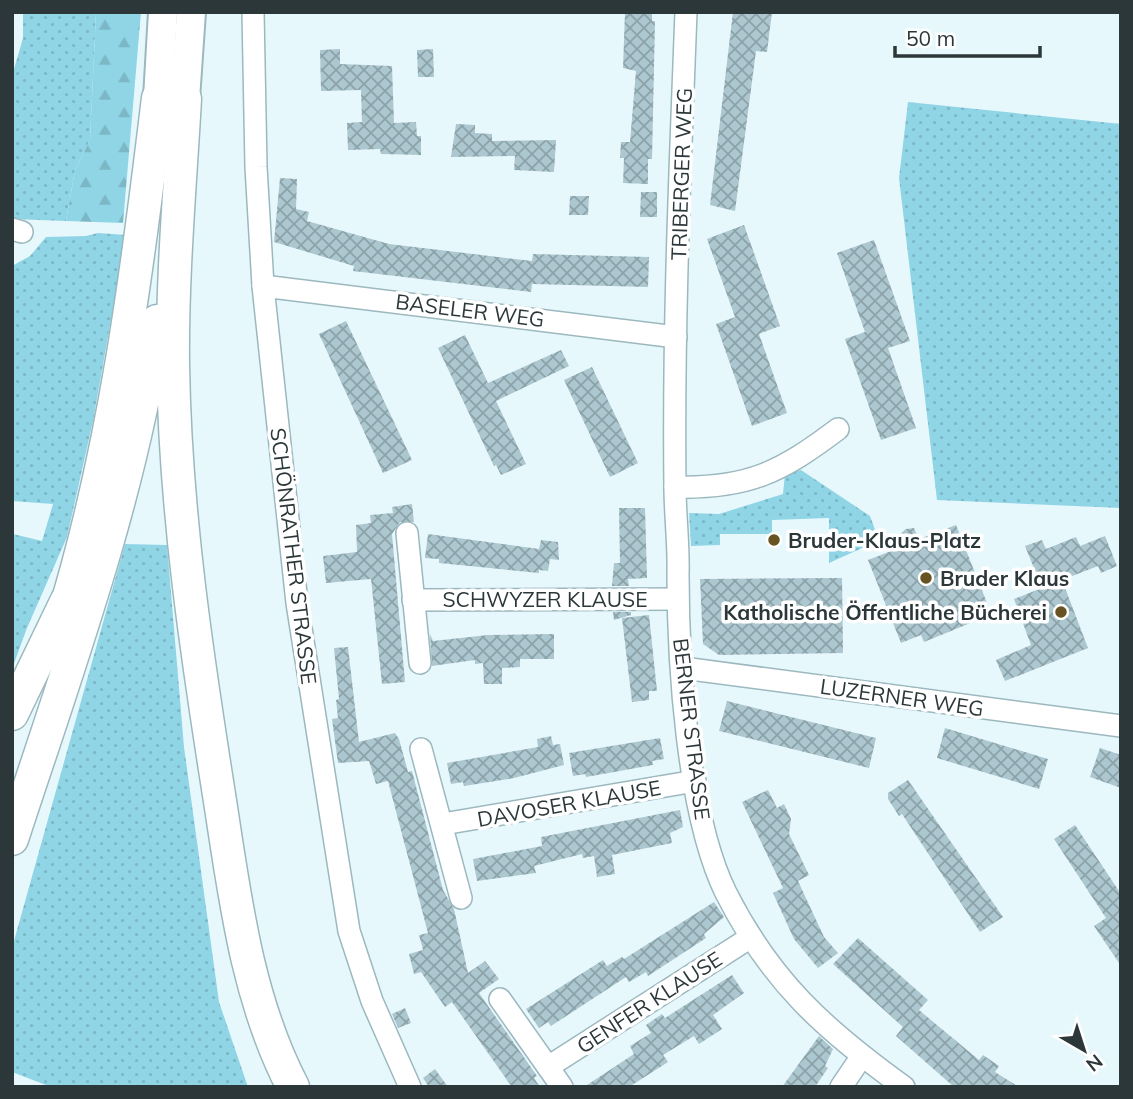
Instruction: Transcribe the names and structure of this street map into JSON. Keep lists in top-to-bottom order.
{
  "streets": {
    "street": [
      "TRIBERGER WEG",
      "BASELER WEG",
      "SCHÖNRATHER STRASSE",
      "SCHWYZER KLAUSE",
      "LUZERNER WEG",
      "BERNER STRASSE",
      "DAVOSER KLAUSE",
      "GENFER KLAUSE"
    ]
  },
  "crossings": [
    ["TRIBERGER WEG", "BASELER WEG"],
    ["TRIBERGER WEG", "BERNER STRASSE"],
    ["BASELER WEG", "SCHÖNRATHER STRASSE"],
    ["BASELER WEG", "BERNER STRASSE"],
    ["SCHWYZER KLAUSE", "BERNER STRASSE"],
    ["LUZERNER WEG", "BERNER STRASSE"],
    ["BERNER STRASSE", "DAVOSER KLAUSE"],
    ["BERNER STRASSE", "GENFER KLAUSE"]
  ],
  "places": ["Bruder-Klaus-Platz", "Bruder Klaus", "Katholische Öffentliche Bücherei"],
  "scale_bar": "50 m",
  "north": "bottom right"
}
